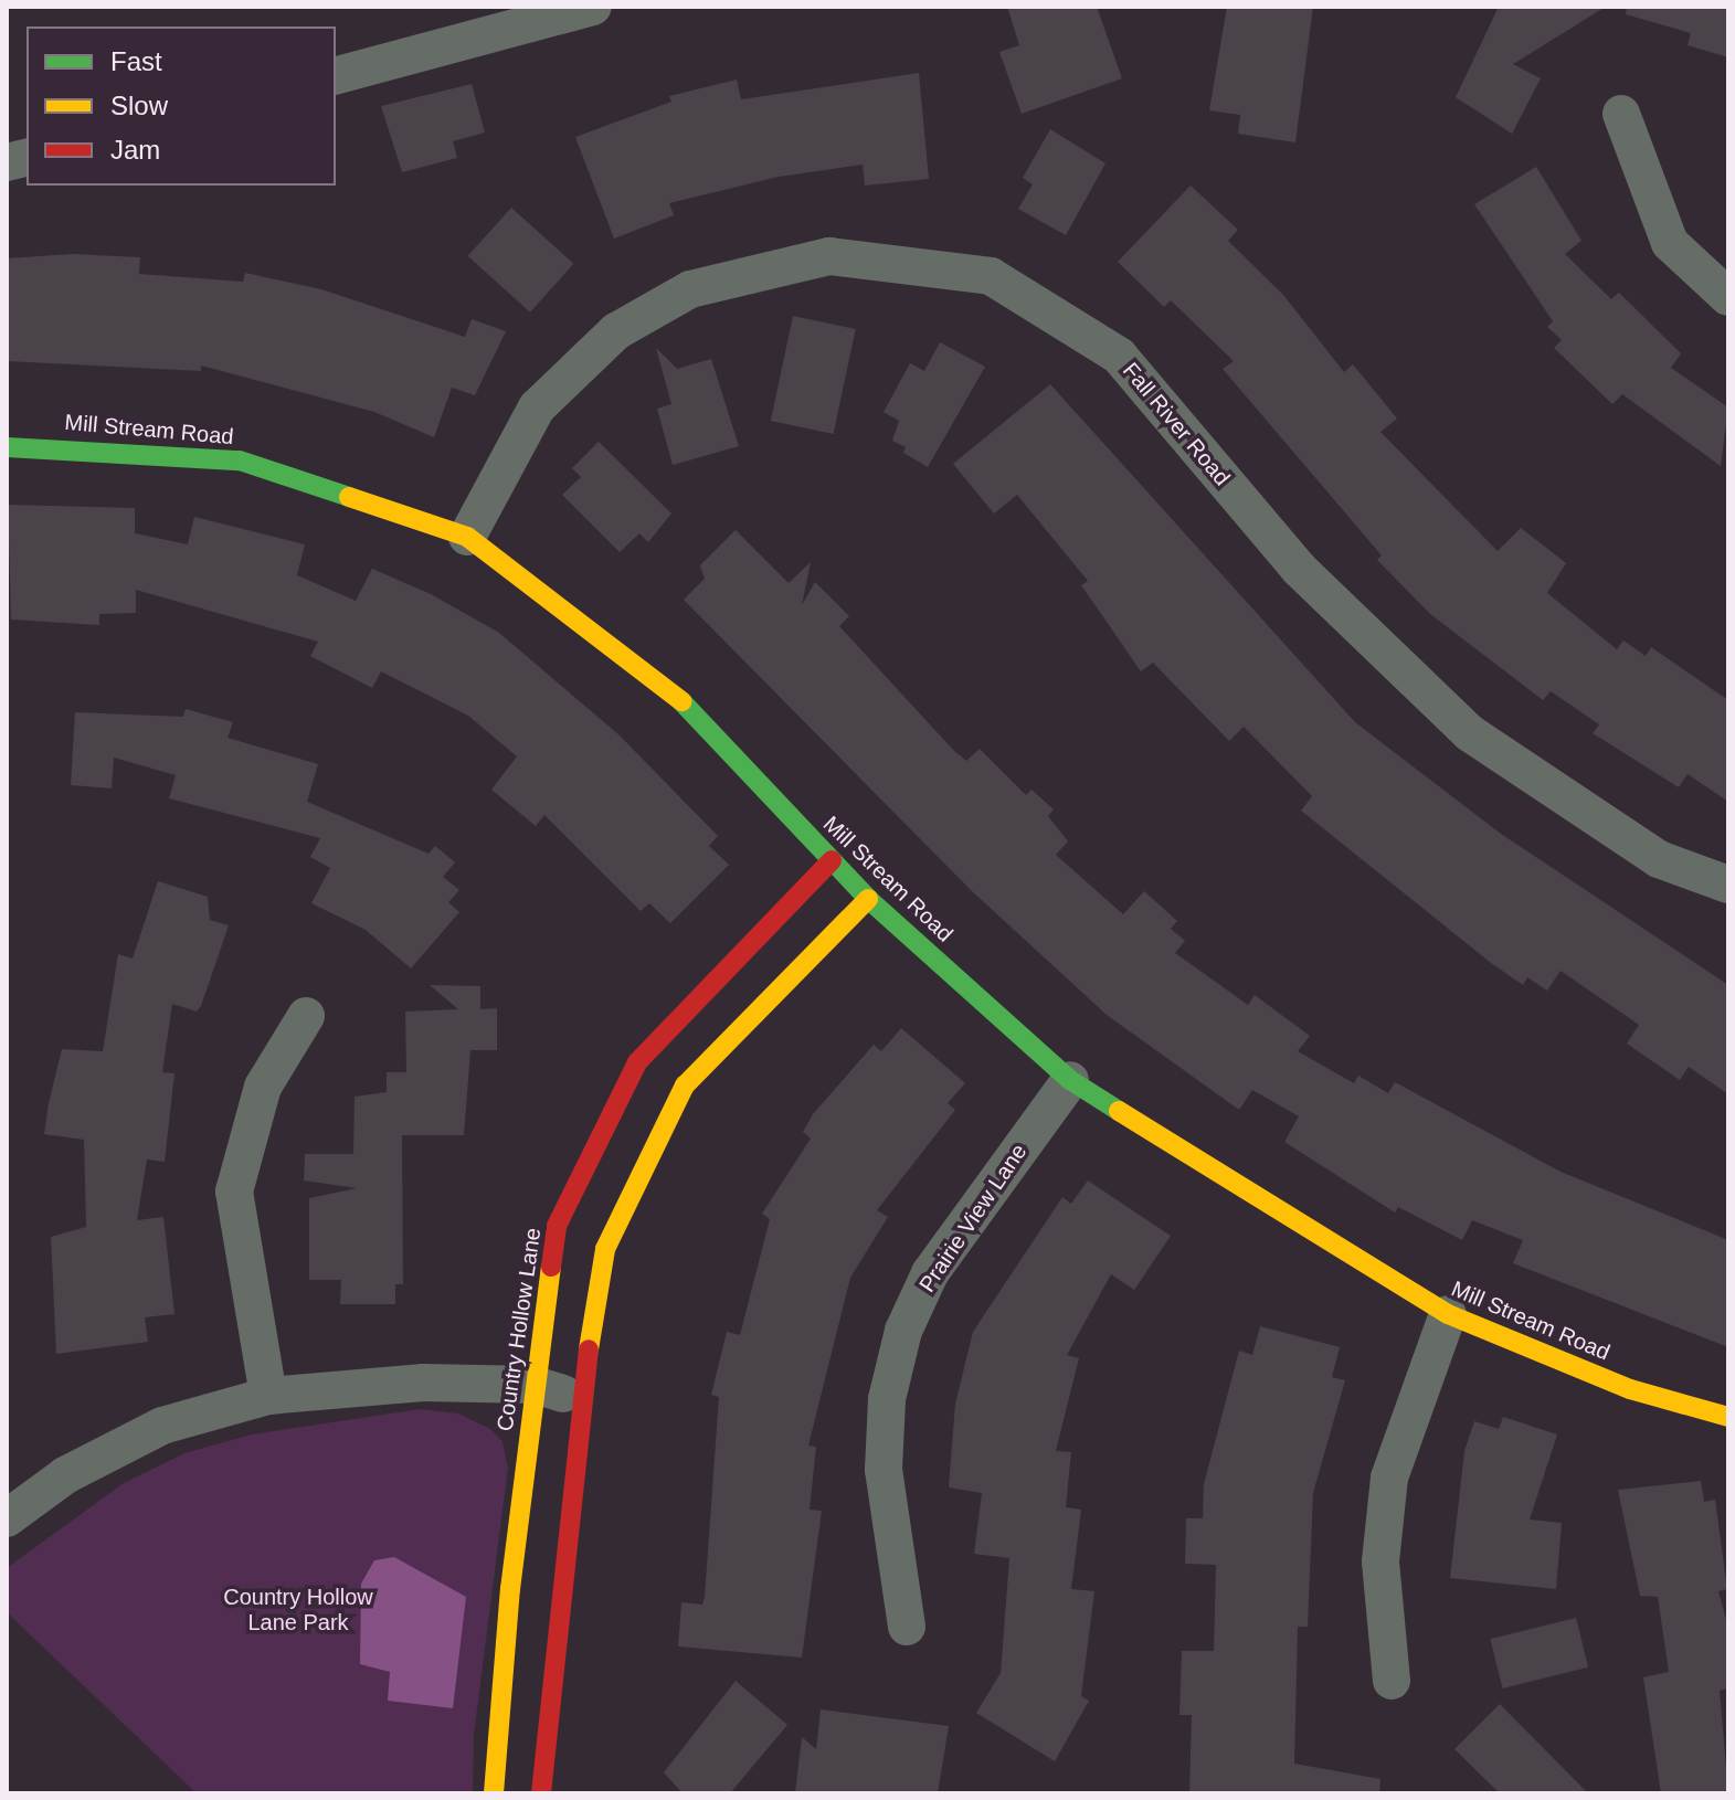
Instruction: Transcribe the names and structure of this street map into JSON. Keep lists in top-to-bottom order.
{
  "streets": {
    "street": [
      "Fall River Road",
      "Mill Stream Road",
      "Prairie View Lane",
      "Country Hollow Lane"
    ]
  },
  "crossings": [
    ["Fall River Road", "Mill Stream Road"],
    ["Mill Stream Road", "Prairie View Lane"],
    ["Mill Stream Road", "Country Hollow Lane"]
  ],
  "parks": ["Country Hollow Lane Park"],
  "legend": ["Fast", "Slow", "Jam"]
}
